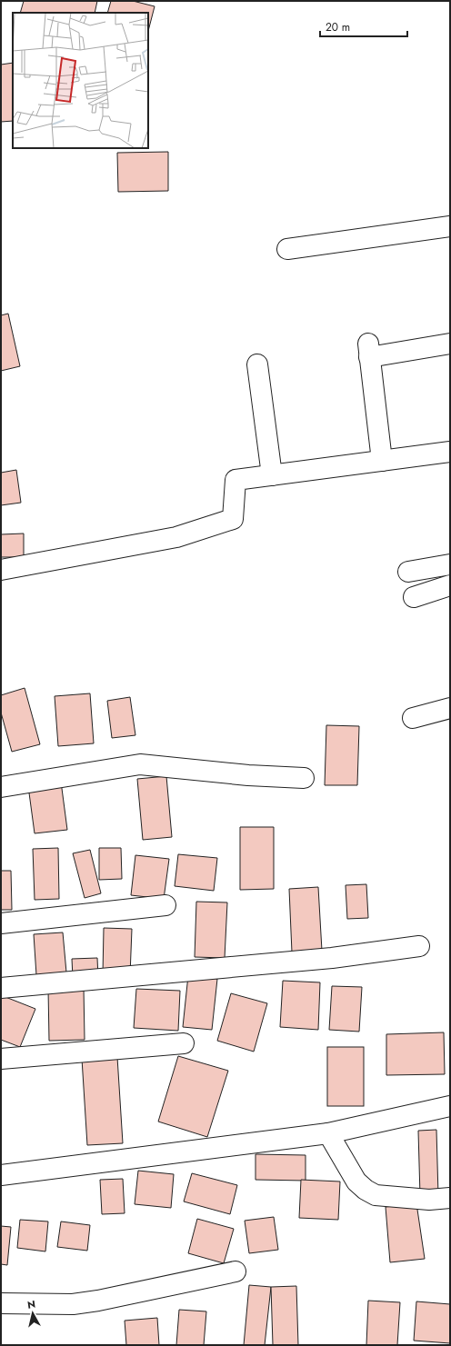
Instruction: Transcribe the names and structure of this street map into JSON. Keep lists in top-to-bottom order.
{
  "scale_bar": "20 m",
  "north": "top"
}
